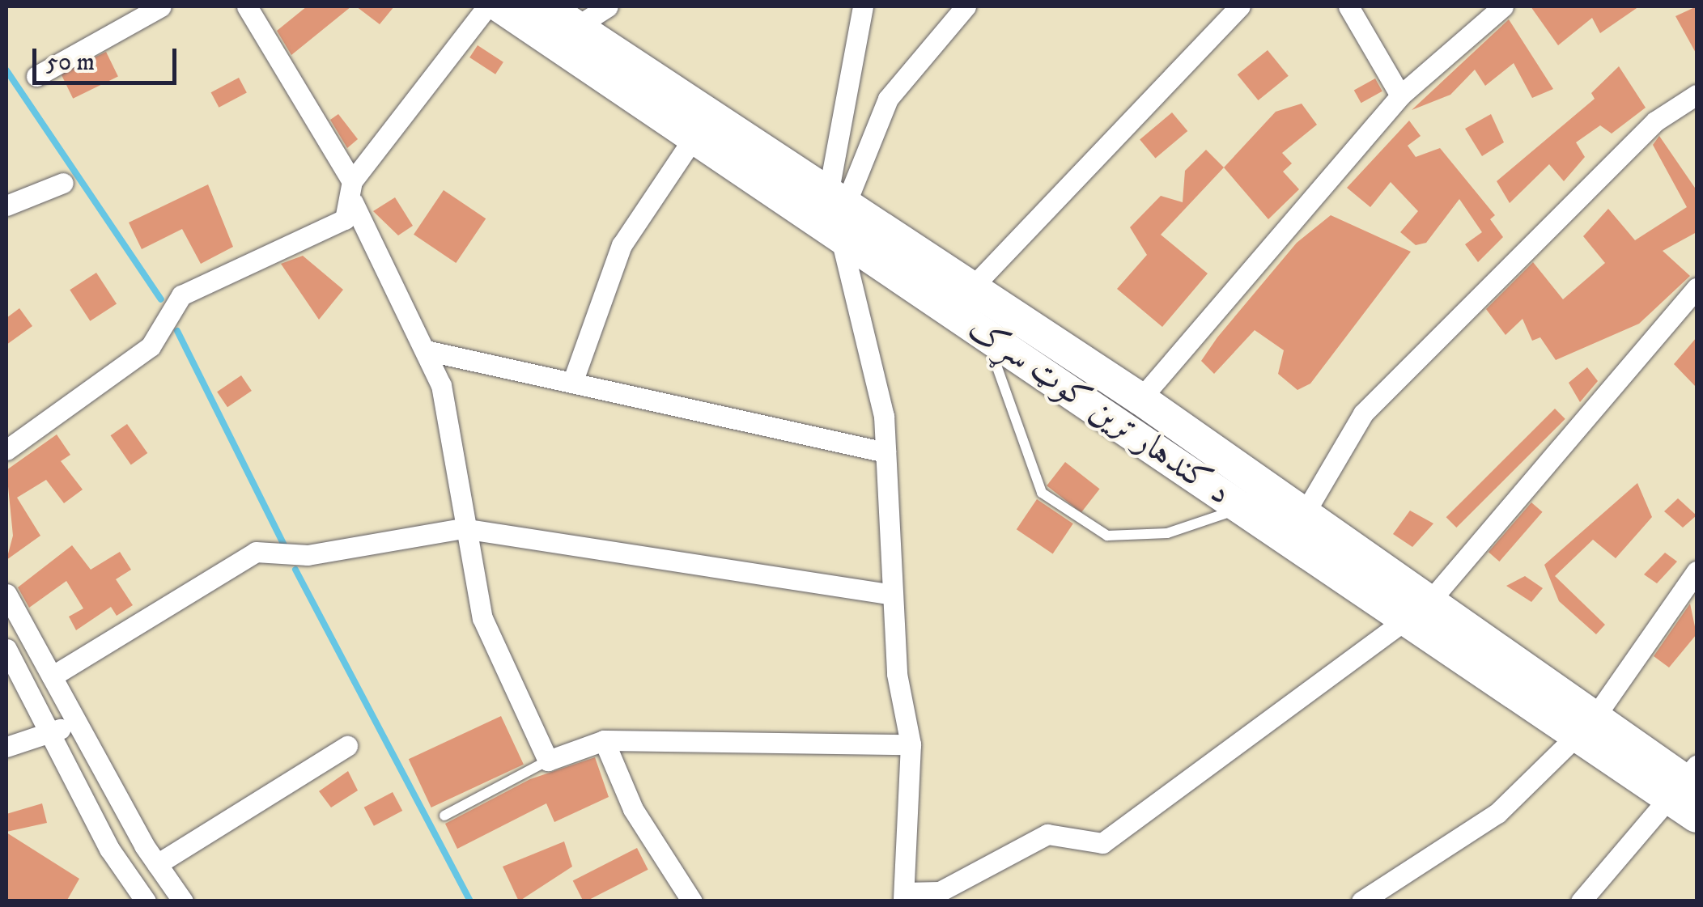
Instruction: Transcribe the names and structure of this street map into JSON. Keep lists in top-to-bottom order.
{
  "streets": {
    "main road": ["د کندهار ترين کوټ سړک"]
  },
  "scale_bar": "50 m"
}
